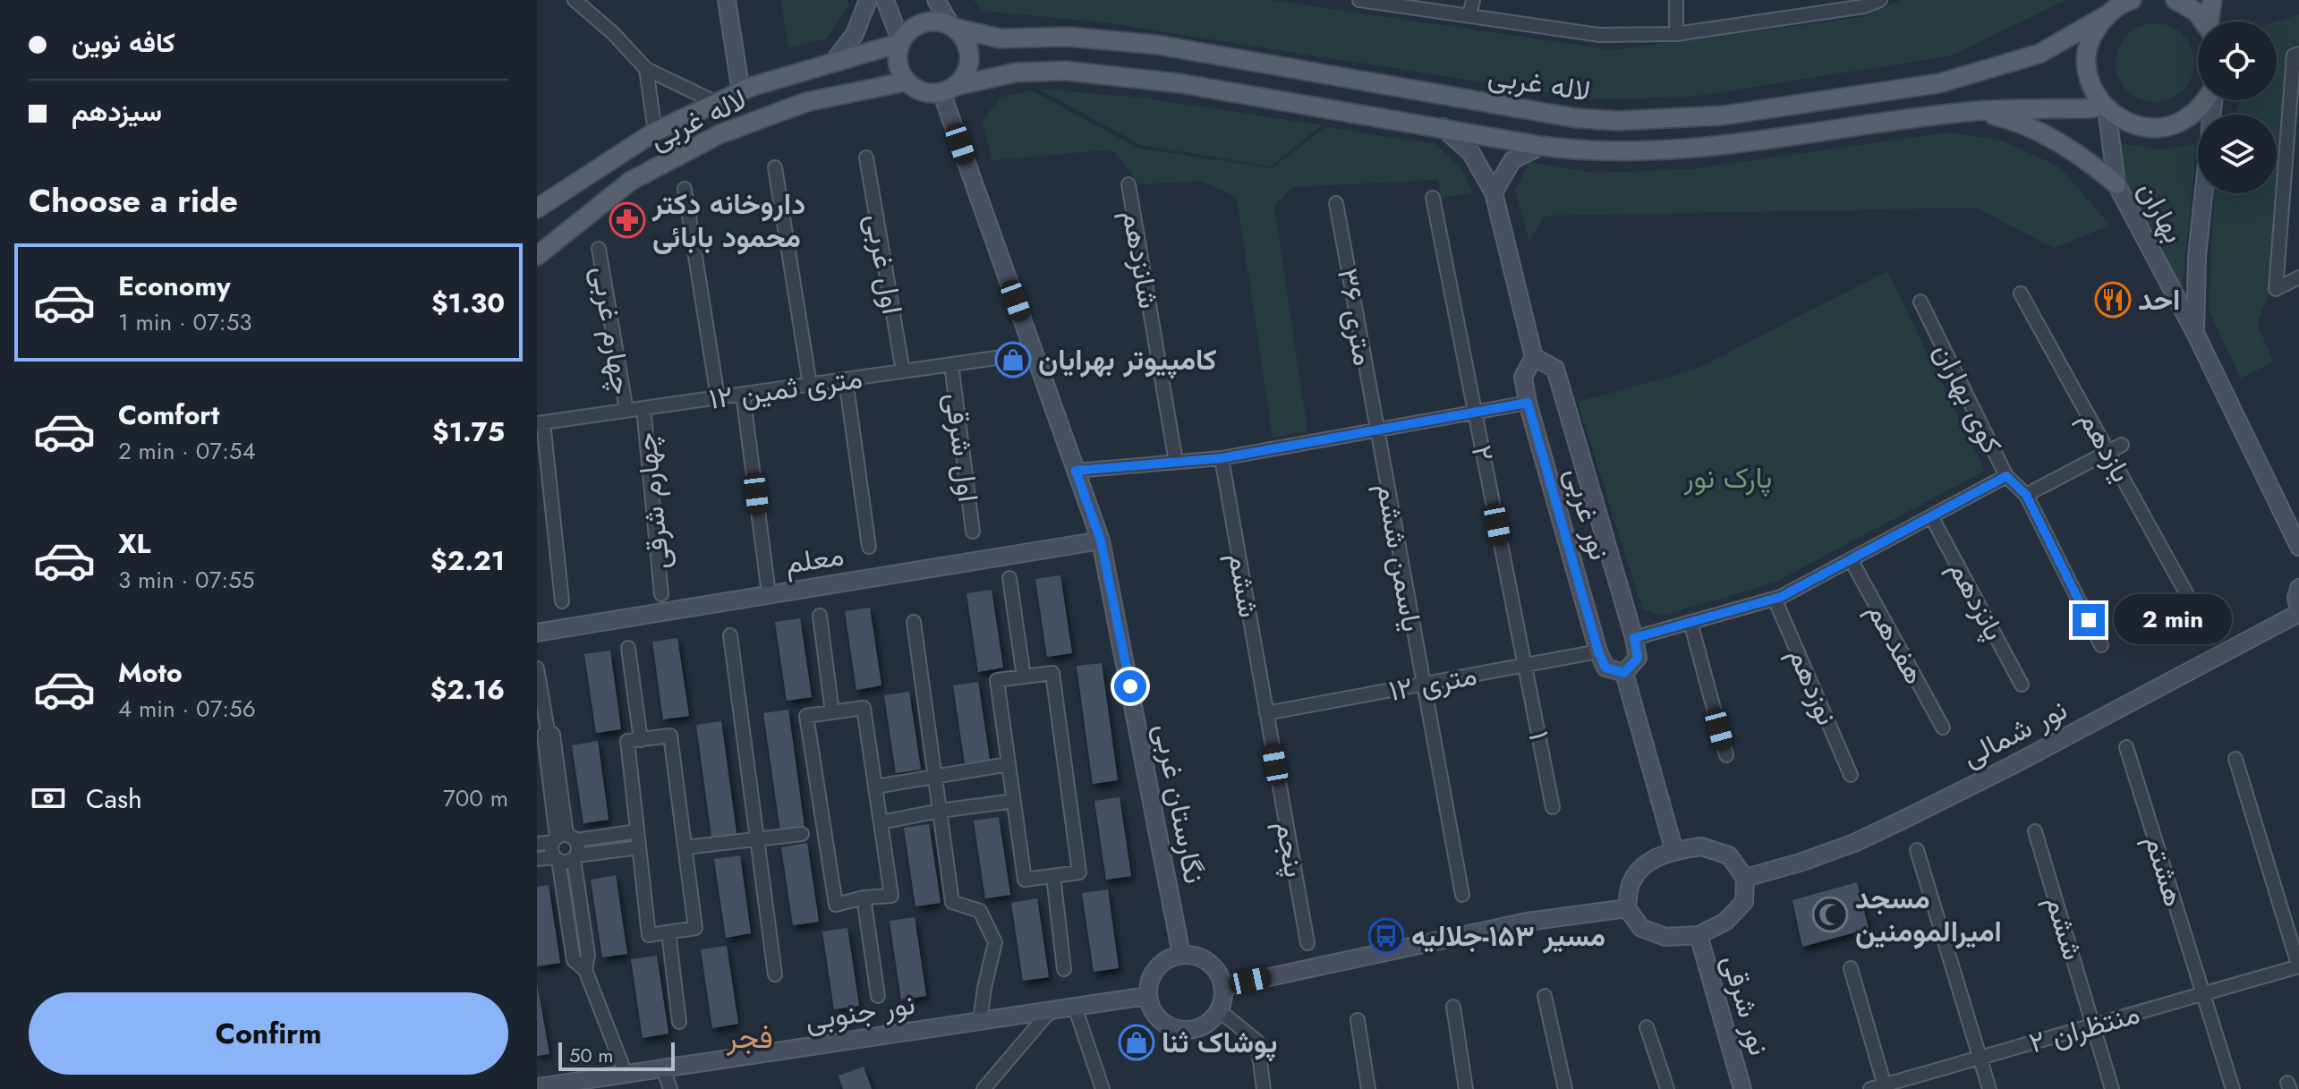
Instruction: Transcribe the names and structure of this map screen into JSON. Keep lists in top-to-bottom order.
{
  "streets": {
    "main road": [
      "لاله غربی",
      "بهاران",
      "نور غربی",
      "معلم",
      "نور شمالی",
      "نگارستان غربی",
      "نور شرقی",
      "نور جنوبی"
    ],
    "street": [
      "شانزدهم",
      "اول غربی",
      "۳۶ متری",
      "چهارم غربی",
      "۱۲ متری ثمین",
      "کوی بهاران",
      "یازدهم",
      "اول شرقی",
      "۲",
      "چهارم شرقی",
      "یاسمن ششم",
      "ششم",
      "پانزدهم",
      "هفدهم",
      "۱۲ متری",
      "نوزدهم",
      "۱",
      "پنجم",
      "هشتم",
      "منتظران ۲"
    ]
  },
  "crossings": [
    ["لاله غربی", "بهاران"],
    ["لاله غربی", "نور غربی"],
    ["لاله غربی", "نگارستان غربی"],
    ["اول غربی", "۱۲ متری ثمین"],
    ["۳۶ متری", "یاسمن ششم"],
    ["چهارم غربی", "۱۲ متری ثمین"],
    ["۱۲ متری ثمین", "اول شرقی"],
    ["۱۲ متری ثمین", "چهارم شرقی"],
    ["۱۲ متری ثمین", "نگارستان غربی"],
    ["کوی بهاران", "نور غربی"],
    ["کوی بهاران", "پانزدهم"],
    ["کوی بهاران", "هفدهم"],
    ["کوی بهاران", "نوزدهم"],
    ["۲", "۱۲ متری"],
    ["۲", "۱"],
    ["نور غربی", "۱۲ متری"],
    ["یاسمن ششم", "۱۲ متری"],
    ["معلم", "نگارستان غربی"],
    ["ششم", "۱۲ متری"],
    ["ششم", "پنجم"],
    ["ششم", "منتظران ۲"],
    ["۱۲ متری", "۱"],
    ["۱۲ متری", "پنجم"],
    ["نور شمالی", "نور شرقی"],
    ["نگارستان غربی", "نور جنوبی"],
    ["هشتم", "منتظران ۲"]
  ],
  "districts": ["فجر"],
  "parks": ["پارک نور"],
  "places": {
    "pharmacy": ["داروخانه دکتر محمود بابائی"],
    "restaurant": ["احد"],
    "shop": ["کامپیوتر بهرایان", "پوشاک ثنا"],
    "mosque": ["مسجد امیرالمومنین"],
    "bus stop": ["مسیر ۱۵۳-جلالیه"]
  },
  "scale_bar": "50 m",
  "page": {
    "banner": ["کافه نوین", "سیزدهم"],
    "heading": "Choose a ride",
    "list": [
      {
        "name": "Economy",
        "note": "1 min · 07:53",
        "value": "$1.30"
      },
      {
        "name": "Comfort",
        "note": "2 min · 07:54",
        "value": "$1.75"
      },
      {
        "name": "XL",
        "note": "3 min · 07:55",
        "value": "$2.21"
      },
      {
        "name": "Moto",
        "note": "4 min · 07:56",
        "value": "$2.16"
      }
    ],
    "bubble": "2 min",
    "pay": ["Cash", "700 m"],
    "buttons": "Confirm",
    "scale": "50 m"
  }
}
